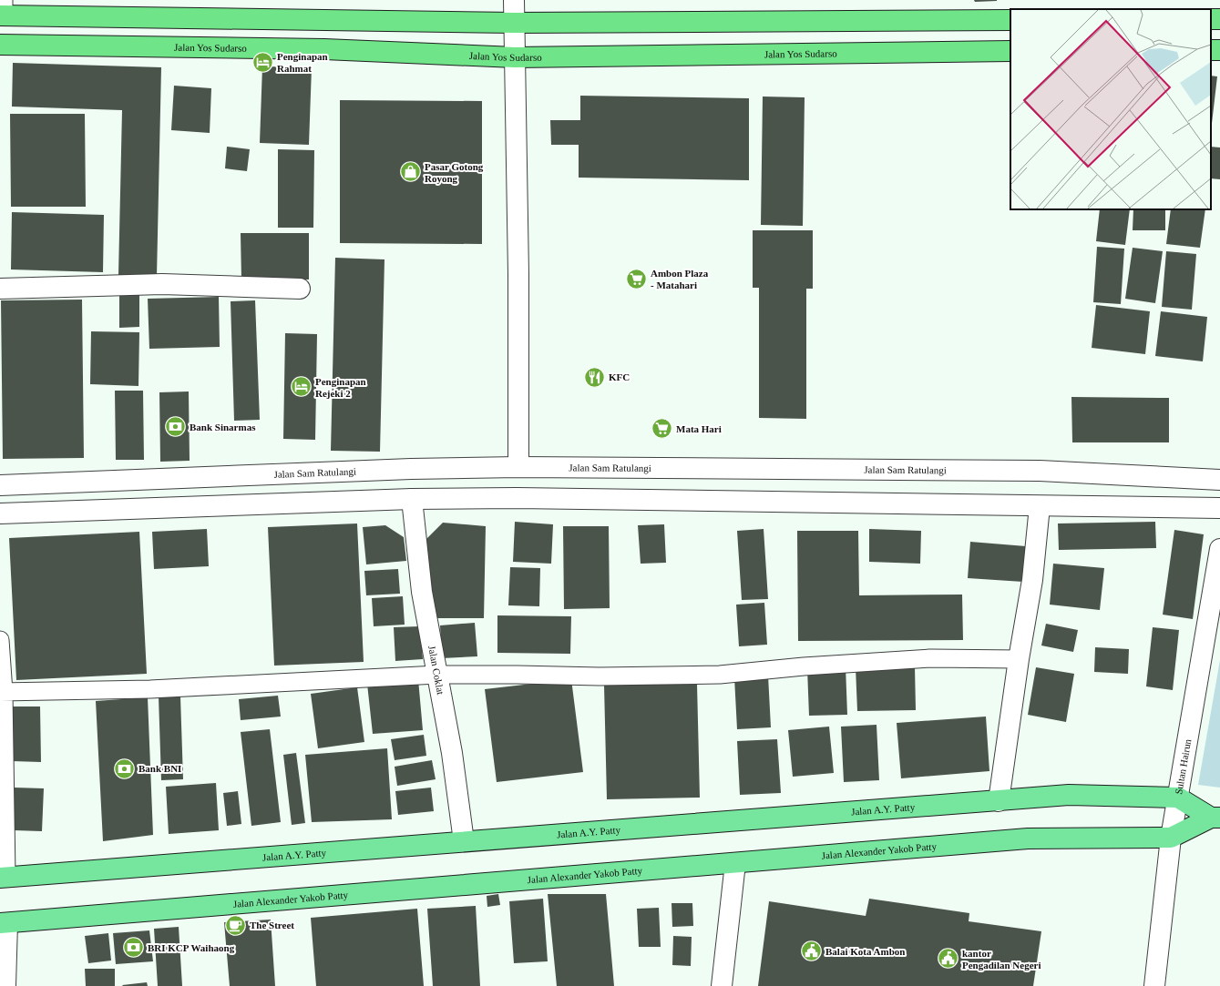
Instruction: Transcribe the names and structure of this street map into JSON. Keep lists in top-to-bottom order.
{
  "streets": {
    "highway": ["Jalan Yos Sudarso"],
    "main road": ["Jalan A.Y. Patty", "Jalan Alexander Yakob Patty"],
    "street": ["Jalan Sam Ratulangi", "Jalan Coklat", "Sultan Hairun"]
  },
  "crossings": [
    ["Jalan Coklat", "Jalan A.Y. Patty"],
    ["Sultan Hairun", "Jalan A.Y. Patty"],
    ["Sultan Hairun", "Jalan Alexander Yakob Patty"]
  ],
  "places": {
    "hotel": ["Penginapan Rahmat", "Penginapan Rejeki 2"],
    "shop": ["Pasar Gotong Royong"],
    "supermarket": ["Ambon Plaza - Matahari", "Mata Hari"],
    "restaurant": ["KFC"],
    "bank": ["Bank Sinarmas", "Bank BNI", "BRI KCP Waihaong"],
    "cafe": ["The Street"],
    "public building": ["Balai Kota Ambon", "kantor Pengadilan Negeri"]
  }
}
